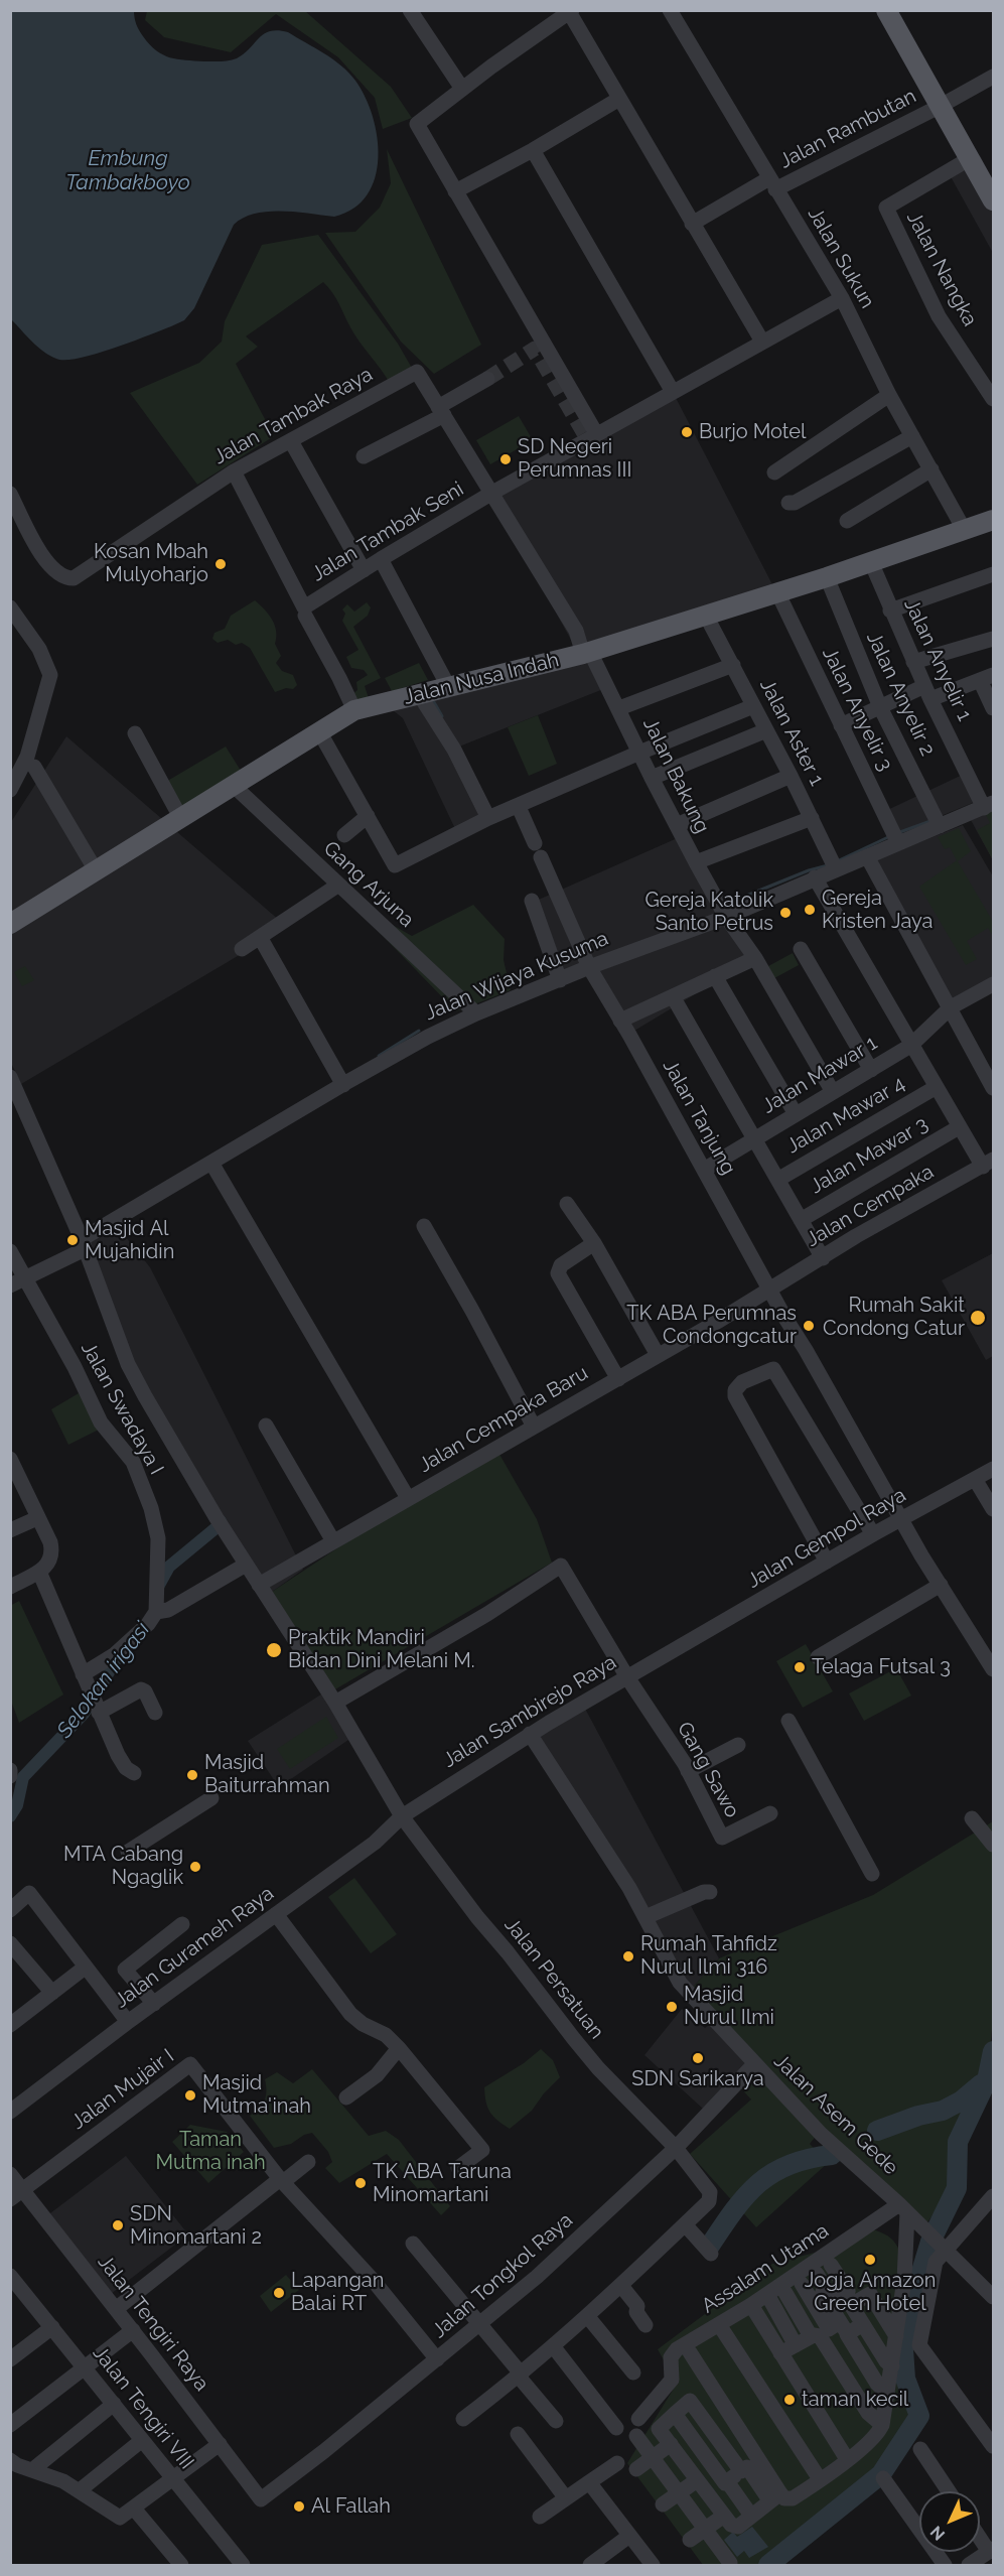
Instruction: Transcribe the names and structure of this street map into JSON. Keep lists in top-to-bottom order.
{
  "streets": {
    "main road": ["Jalan Nusa Indah"],
    "street": [
      "Jalan Rambutan",
      "Jalan Sukun",
      "Jalan Nangka",
      "Jalan Tambak Raya",
      "Jalan Tambak Seni",
      "Jalan Anyelir 1",
      "Jalan Anyelir 2",
      "Jalan Anyelir 3",
      "Jalan Aster 1",
      "Jalan Bakung",
      "Gang Arjuna",
      "Jalan Wijaya Kusuma",
      "Jalan Mawar 1",
      "Jalan Mawar 4",
      "Jalan Tanjung",
      "Jalan Mawar 3",
      "Jalan Cempaka",
      "Jalan Swadaya I",
      "Jalan Cempaka Baru",
      "Jalan Gempol Raya",
      "Jalan Sambirejo Raya",
      "Gang Sawo",
      "Jalan Gurameh Raya",
      "Jalan Persatuan",
      "Jalan Mujair I",
      "Jalan Asem Gede",
      "Assalam Utama",
      "Jalan Tongkol Raya",
      "Jalan Tengiri Raya",
      "Jalan Tengiri VIII"
    ]
  },
  "crossings": [
    ["Jalan Rambutan", "Jalan Sukun"],
    ["Jalan Sukun", "Jalan Tambak Seni"],
    ["Jalan Sukun", "Jalan Nusa Indah"],
    ["Jalan Tambak Raya", "Jalan Tambak Seni"],
    ["Jalan Tambak Raya", "Jalan Bakung"],
    ["Jalan Tambak Seni", "Jalan Bakung"],
    ["Jalan Anyelir 1", "Jalan Nusa Indah"],
    ["Jalan Anyelir 1", "Jalan Wijaya Kusuma"],
    ["Jalan Nusa Indah", "Jalan Anyelir 2"],
    ["Jalan Nusa Indah", "Jalan Anyelir 3"],
    ["Jalan Nusa Indah", "Jalan Aster 1"],
    ["Jalan Nusa Indah", "Jalan Bakung"],
    ["Jalan Nusa Indah", "Gang Arjuna"],
    ["Jalan Anyelir 2", "Jalan Wijaya Kusuma"],
    ["Jalan Anyelir 3", "Jalan Wijaya Kusuma"],
    ["Jalan Aster 1", "Jalan Wijaya Kusuma"],
    ["Jalan Bakung", "Jalan Wijaya Kusuma"],
    ["Jalan Bakung", "Jalan Mawar 1"],
    ["Gang Arjuna", "Jalan Wijaya Kusuma"],
    ["Jalan Wijaya Kusuma", "Jalan Tanjung"],
    ["Jalan Wijaya Kusuma", "Jalan Swadaya I"],
    ["Jalan Wijaya Kusuma", "Jalan Persatuan"],
    ["Jalan Mawar 1", "Jalan Tanjung"],
    ["Jalan Tanjung", "Jalan Cempaka"],
    ["Jalan Tanjung", "Jalan Cempaka Baru"],
    ["Jalan Tanjung", "Jalan Gempol Raya"],
    ["Jalan Cempaka", "Jalan Cempaka Baru"],
    ["Jalan Cempaka Baru", "Jalan Persatuan"],
    ["Jalan Gempol Raya", "Jalan Sambirejo Raya"],
    ["Jalan Sambirejo Raya", "Gang Sawo"],
    ["Jalan Sambirejo Raya", "Jalan Gurameh Raya"],
    ["Jalan Sambirejo Raya", "Jalan Persatuan"],
    ["Jalan Sambirejo Raya", "Jalan Asem Gede"],
    ["Gang Sawo", "Jalan Persatuan"],
    ["Jalan Gurameh Raya", "Jalan Persatuan"],
    ["Jalan Persatuan", "Jalan Tongkol Raya"],
    ["Jalan Mujair I", "Jalan Tengiri Raya"],
    ["Jalan Asem Gede", "Assalam Utama"],
    ["Jalan Asem Gede", "Jalan Tongkol Raya"],
    ["Jalan Tongkol Raya", "Jalan Tengiri Raya"]
  ],
  "water": ["Embung Tambakboyo", "Selokan irigasi"],
  "parks": ["Taman Mutma inah"],
  "places": [
    "Burjo Motel",
    "SD Negeri Perumnas III",
    "Kosan Mbah Mulyoharjo",
    "Gereja Kristen Jaya",
    "Gereja Katolik Santo Petrus",
    "Masjid Al Mujahidin",
    "Rumah Sakit Condong Catur",
    "TK ABA Perumnas Condongcatur",
    "Praktik Mandiri Bidan Dini Melani M.",
    "Telaga Futsal 3",
    "Masjid Baiturrahman",
    "MTA Cabang Ngaglik",
    "Rumah Tahfidz Nurul Ilmi 316",
    "Masjid Nurul Ilmi",
    "SDN Sarikarya",
    "Masjid Mutma'inah",
    "TK ABA Taruna Minomartani",
    "SDN Minomartani 2",
    "Jogja Amazon Green Hotel",
    "Lapangan Balai RT",
    "taman kecil",
    "Al Fallah"
  ],
  "north": "bottom left"
}
